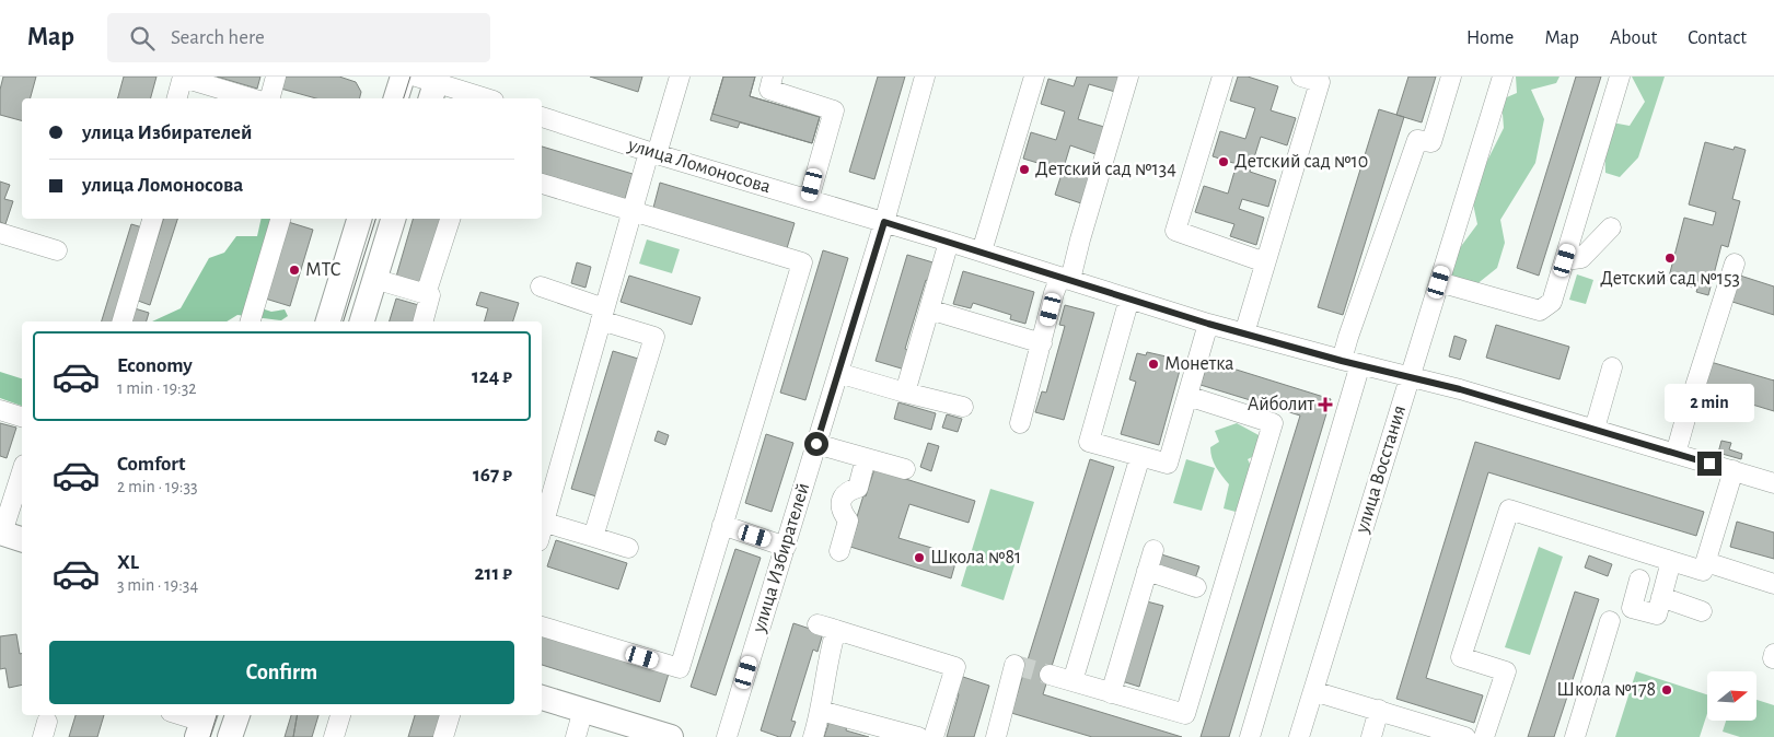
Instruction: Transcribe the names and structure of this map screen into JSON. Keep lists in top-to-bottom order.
{
  "streets": {
    "street": ["улица Ломоносова", "улица Восстания", "улица Избирателей"]
  },
  "crossings": [
    ["улица Ломоносова", "улица Восстания"],
    ["улица Ломоносова", "улица Избирателей"]
  ],
  "places": {
    "other": [
      "Детский сад №10",
      "Детский сад №134",
      "Детский сад №153",
      "МТС",
      "Монетка",
      "Школа №81",
      "Школа №178"
    ],
    "health": ["Айболит"]
  },
  "north": "right",
  "page": {
    "header": "Map",
    "search": "Search here",
    "nav": [
      "Home",
      "Map",
      "About",
      "Contact"
    ],
    "banner": ["улица Избирателей", "улица Ломоносова"],
    "list": [
      {
        "name": "Economy",
        "note": "1 min · 19:32",
        "value": "124 ₽"
      },
      {
        "name": "Comfort",
        "note": "2 min · 19:33",
        "value": "167 ₽"
      },
      {
        "name": "XL",
        "note": "3 min · 19:34",
        "value": "211 ₽"
      }
    ],
    "bubble": "2 min",
    "buttons": "Confirm"
  }
}
